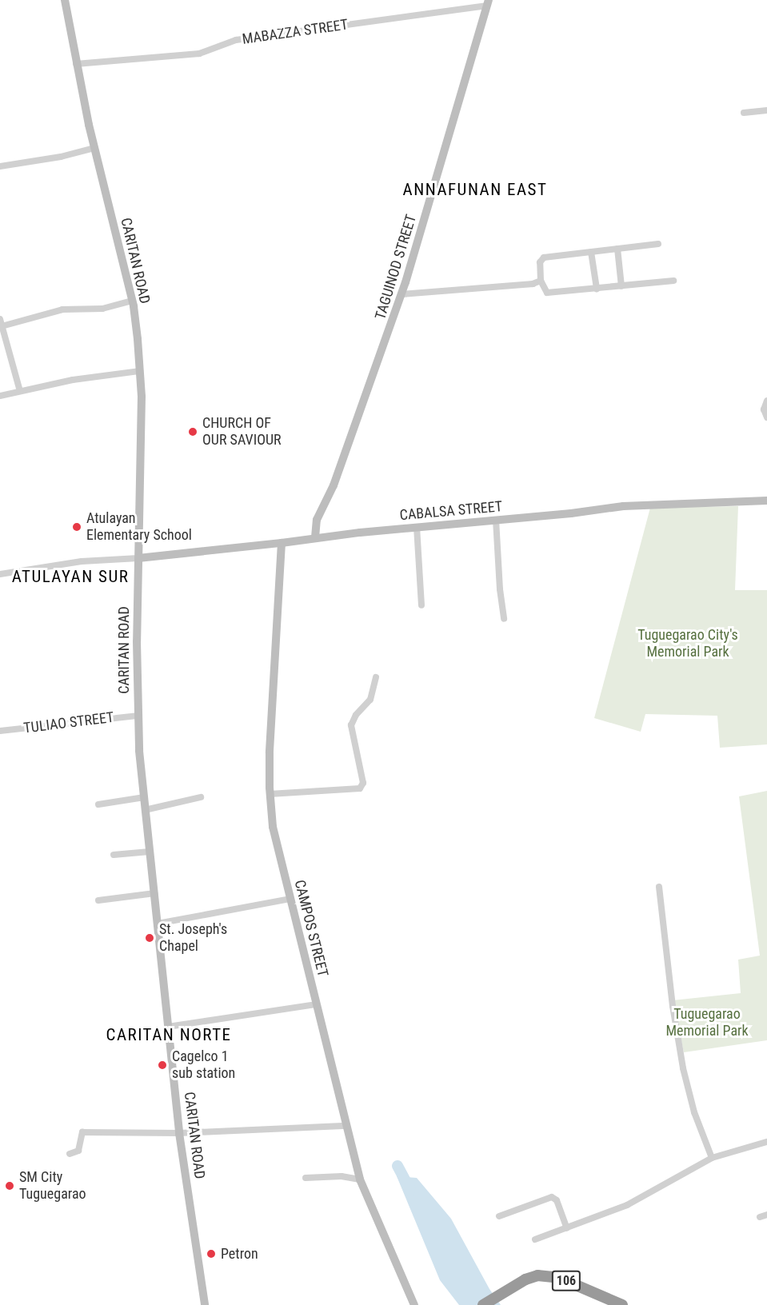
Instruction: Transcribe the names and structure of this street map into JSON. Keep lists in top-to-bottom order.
{
  "streets": {
    "highway": ["106"],
    "street": [
      "MABAZZA STREET",
      "CARITAN ROAD",
      "TAGUINOD STREET",
      "CABALSA STREET",
      "TULIAO STREET",
      "CAMPOS STREET"
    ]
  },
  "crossings": [
    ["MABAZZA STREET", "CARITAN ROAD"],
    ["MABAZZA STREET", "TAGUINOD STREET"],
    ["CARITAN ROAD", "CABALSA STREET"],
    ["CARITAN ROAD", "TULIAO STREET"],
    ["TAGUINOD STREET", "CABALSA STREET"],
    ["CABALSA STREET", "CAMPOS STREET"]
  ],
  "districts": ["ANNAFUNAN EAST", "ATULAYAN SUR", "CARITAN NORTE"],
  "parks": ["Tuguegarao City's Memorial Park", "Tuguegarao Memorial Park"],
  "places": [
    "CHURCH OF OUR SAVIOUR",
    "Atulayan Elementary School",
    "St. Joseph's Chapel",
    "Cagelco 1 sub station",
    "SM City Tuguegarao",
    "Petron"
  ]
}
